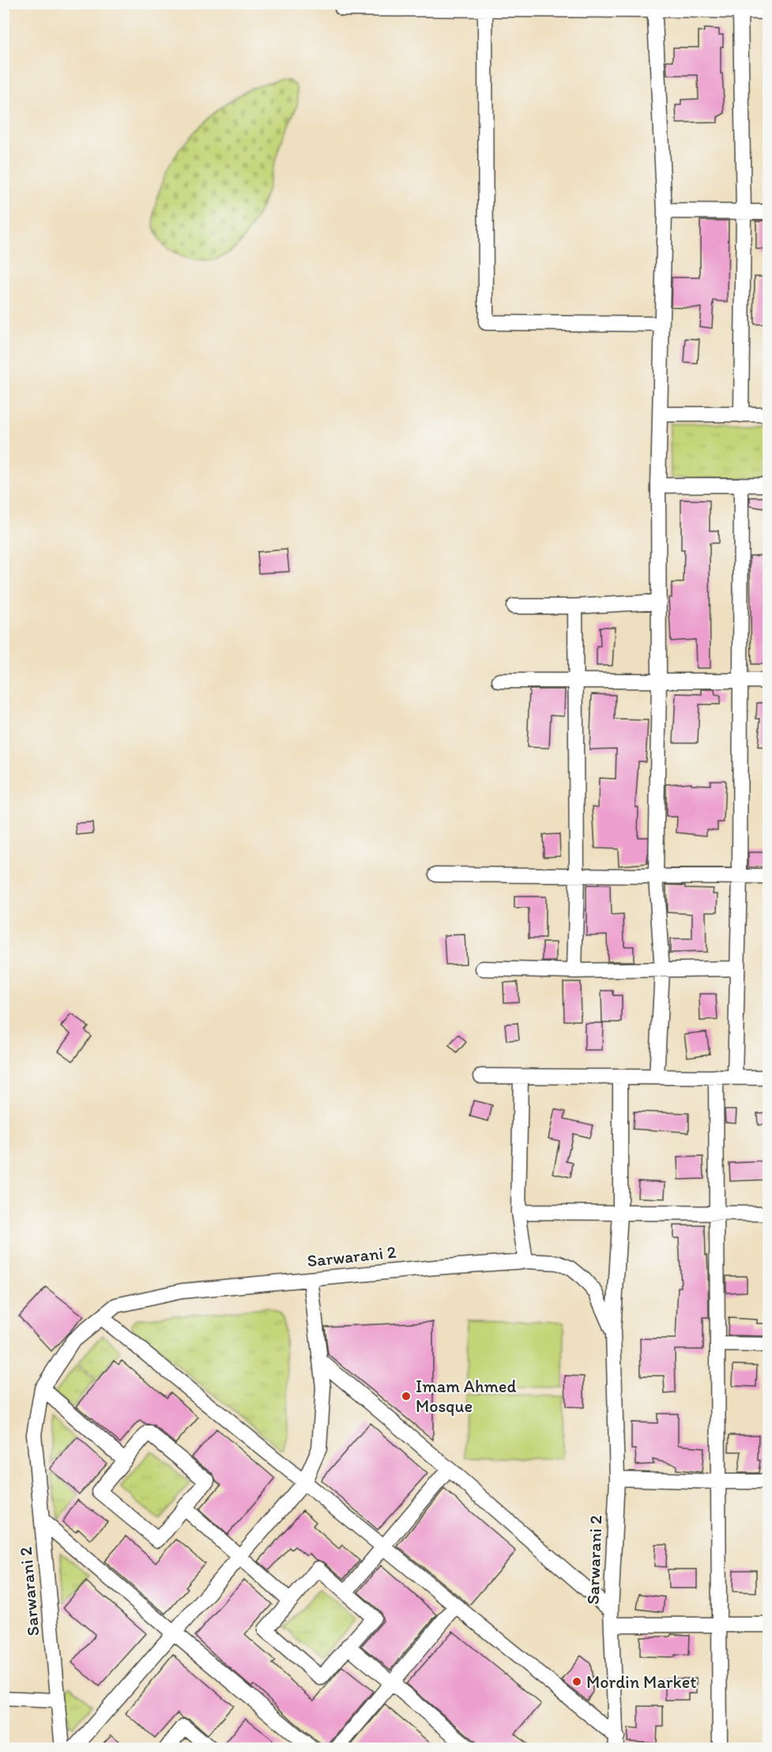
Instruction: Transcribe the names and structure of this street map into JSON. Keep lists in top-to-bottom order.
{
  "streets": {
    "street": ["Sarwarani 2"]
  },
  "places": ["Imam Ahmed Mosque", "Mordin Market"]
}
